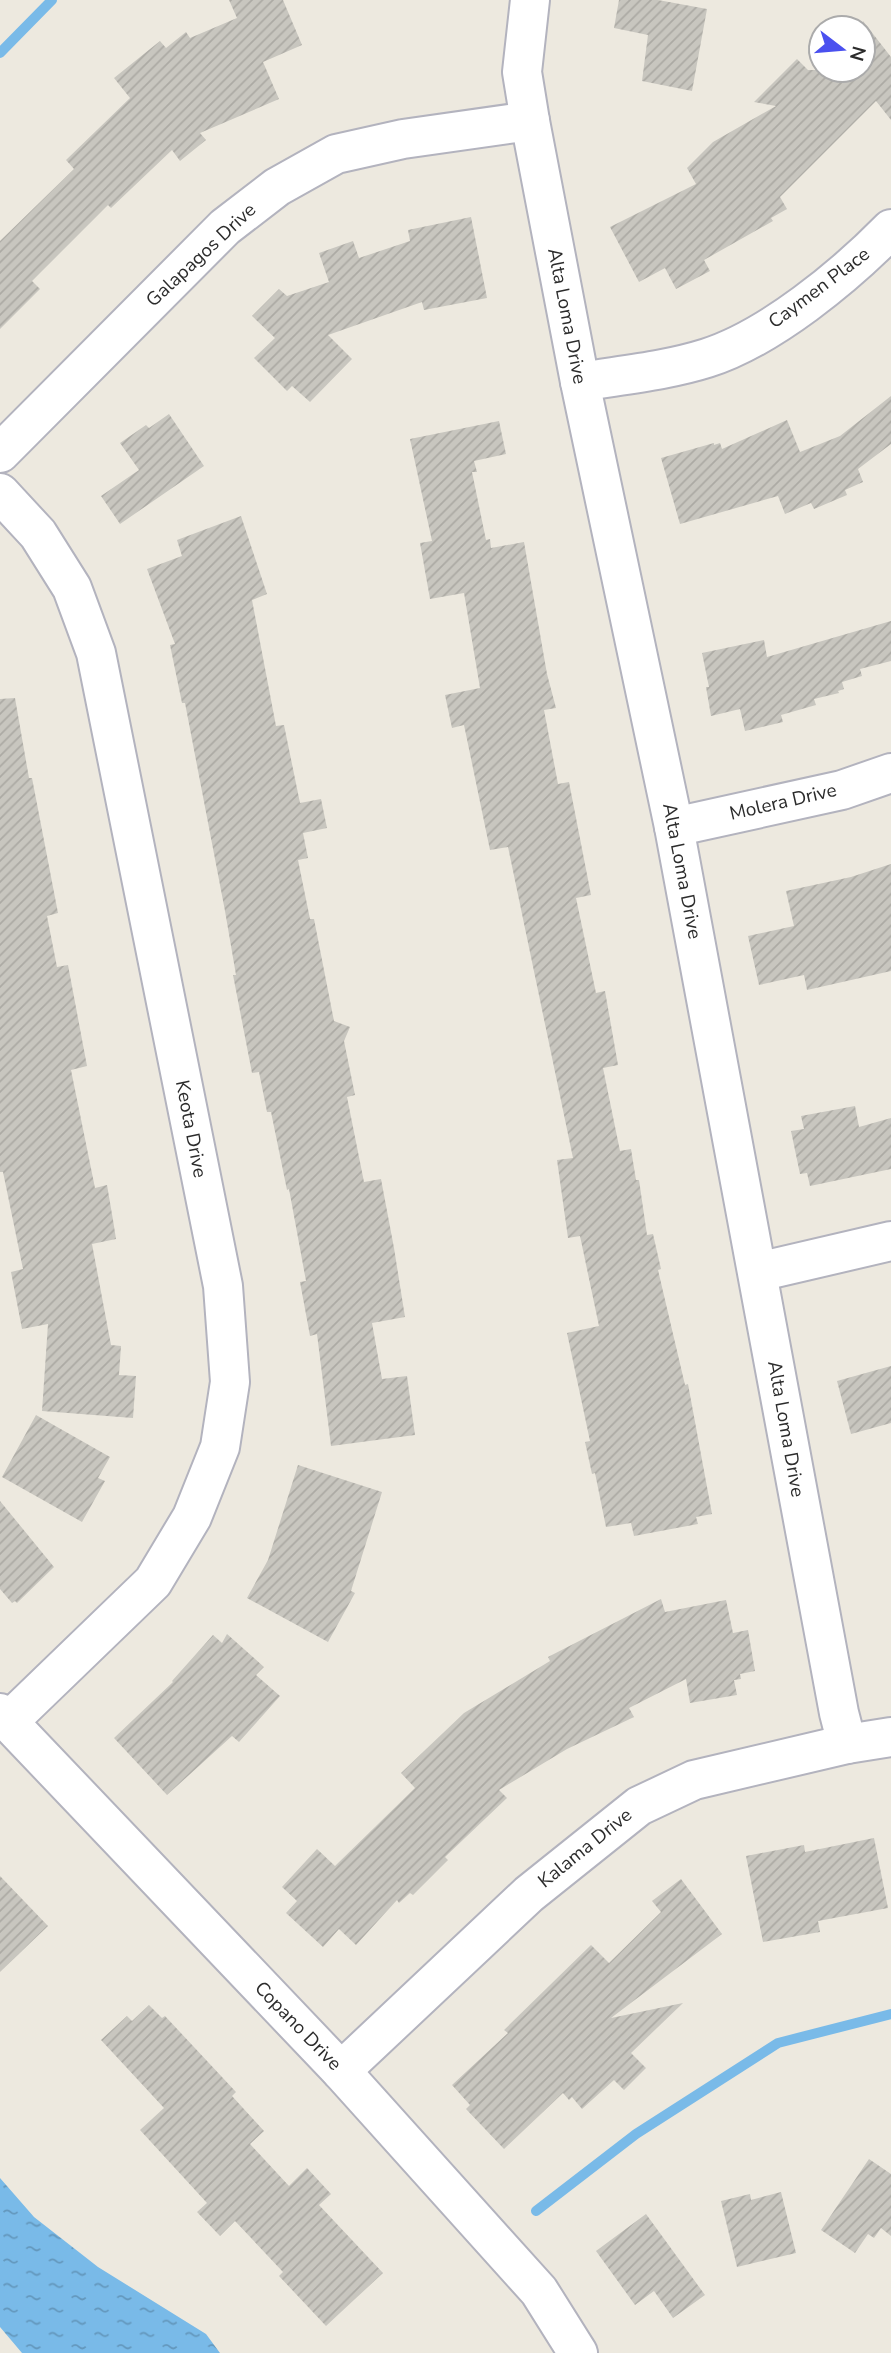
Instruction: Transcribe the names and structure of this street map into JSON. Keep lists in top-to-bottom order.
{
  "streets": {
    "street": [
      "Galapagos Drive",
      "Caymen Place",
      "Alta Loma Drive",
      "Molera Drive",
      "Keota Drive",
      "Kalama Drive",
      "Copano Drive"
    ]
  },
  "crossings": [
    ["Galapagos Drive", "Alta Loma Drive"],
    ["Caymen Place", "Alta Loma Drive"],
    ["Alta Loma Drive", "Molera Drive"],
    ["Alta Loma Drive", "Kalama Drive"],
    ["Keota Drive", "Copano Drive"],
    ["Kalama Drive", "Copano Drive"]
  ],
  "north": "right"
}
